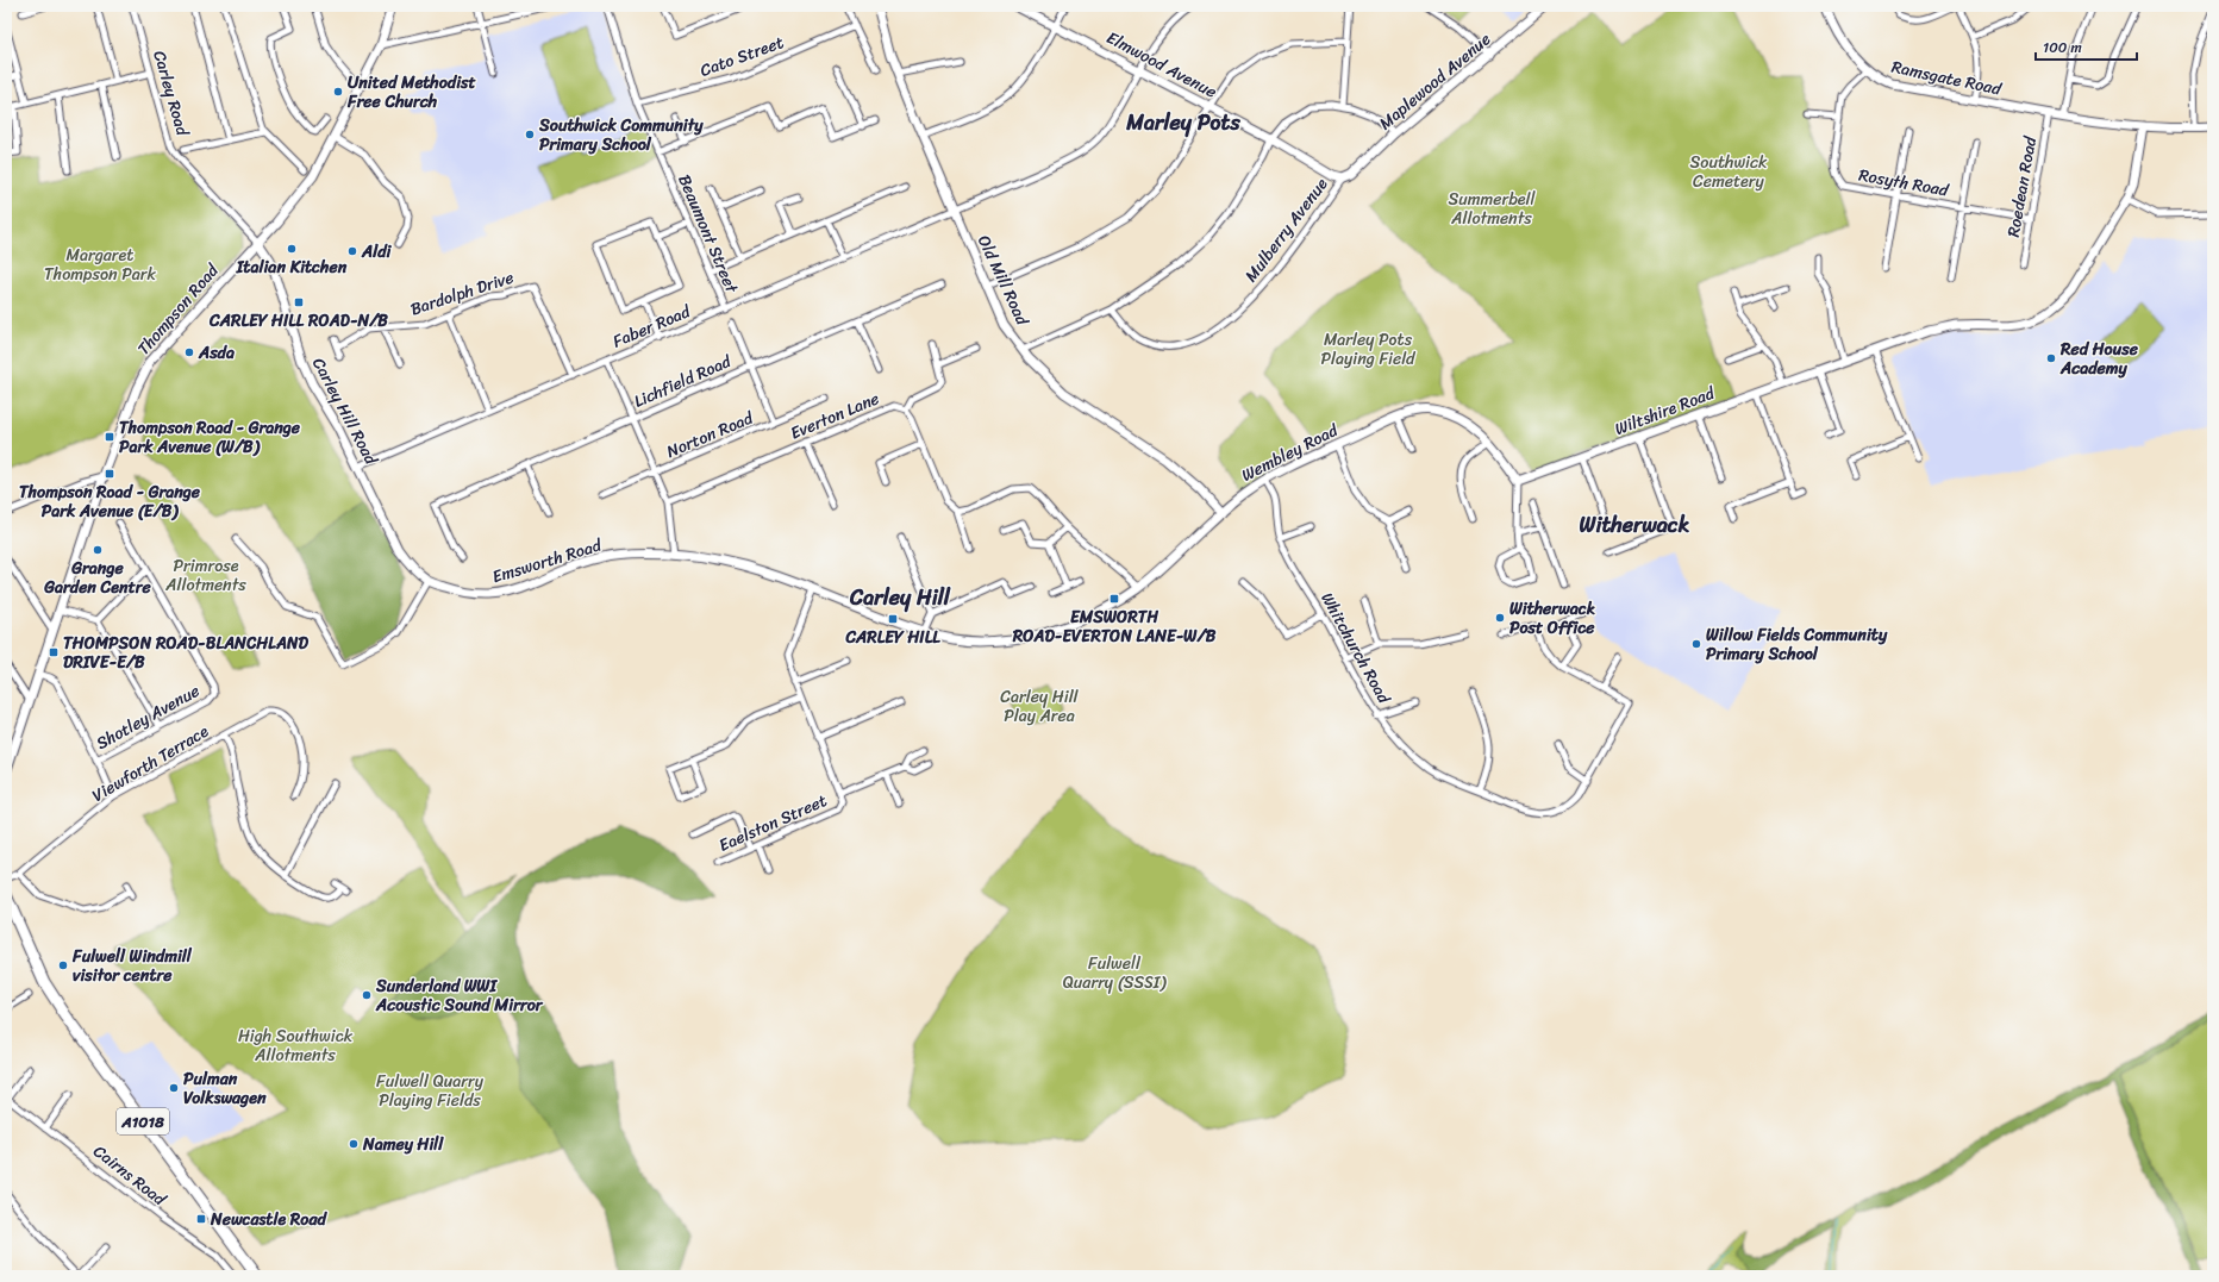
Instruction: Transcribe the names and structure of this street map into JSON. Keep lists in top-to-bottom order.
{
  "streets": {
    "highway": ["A1018"],
    "street": [
      "Cato Street",
      "Elmwood Avenue",
      "Ramsgate Road",
      "Maplewood Avenue",
      "Carley Road",
      "Rosyth Road",
      "Roedean Road",
      "Mulberry Avenue",
      "Beaumont Street",
      "Old Mill Road",
      "Bardolph Drive",
      "Thompson Road",
      "Faber Road",
      "Lichfield Road",
      "Carley Hill Road",
      "Wiltshire Road",
      "Everton Lane",
      "Norton Road",
      "Wembley Road",
      "Emsworth Road",
      "Whitchurch Road",
      "Shotley Avenue",
      "Viewforth Terrace",
      "Eaelston Street",
      "Cairns Road"
    ]
  },
  "crossings": [
    ["Cato Street", "Beaumont Street"],
    ["Elmwood Avenue", "Maplewood Avenue"],
    ["Elmwood Avenue", "Mulberry Avenue"],
    ["Elmwood Avenue", "Faber Road"],
    ["Ramsgate Road", "Rosyth Road"],
    ["Ramsgate Road", "Roedean Road"],
    ["Ramsgate Road", "Wiltshire Road"],
    ["Maplewood Avenue", "Mulberry Avenue"],
    ["Carley Road", "Thompson Road"],
    ["Carley Road", "Carley Hill Road"],
    ["Rosyth Road", "Roedean Road"],
    ["Beaumont Street", "Faber Road"],
    ["Old Mill Road", "Faber Road"],
    ["Old Mill Road", "Wembley Road"],
    ["Bardolph Drive", "Faber Road"],
    ["Thompson Road", "Carley Hill Road"],
    ["Faber Road", "Carley Hill Road"],
    ["Carley Hill Road", "Emsworth Road"],
    ["Wiltshire Road", "Wembley Road"],
    ["Wembley Road", "Emsworth Road"],
    ["Wembley Road", "Whitchurch Road"]
  ],
  "districts": ["Marley Pots", "Witherwack", "Carley Hill"],
  "parks": [
    "Southwick Cemetery",
    "Summerbell Allotments",
    "Margaret Thompson Park",
    "Marley Pots Playing Field",
    "Primrose Allotments",
    "Carley Hill Play Area",
    "Fulwell Quarry (SSSI)",
    "High Southwick Allotments",
    "Fulwell Quarry Playing Fields"
  ],
  "places": {
    "other": [
      "United Methodist Free Church",
      "Southwick Community Primary School",
      "Italian Kitchen",
      "Aldi",
      "Asda",
      "Red House Academy",
      "Grange Garden Centre",
      "Witherwack Post Office",
      "Willow Fields Community Primary School",
      "Fulwell Windmill visitor centre",
      "Sunderland WWI Acoustic Sound Mirror",
      "Pulman Volkswagen",
      "Namey Hill"
    ],
    "transit": [
      "CARLEY HILL ROAD-N/B",
      "Thompson Road - Grange Park Avenue (W/B)",
      "Thompson Road - Grange Park Avenue (E/B)",
      "EMSWORTH ROAD-EVERTON LANE-W/B",
      "CARLEY HILL",
      "THOMPSON ROAD-BLANCHLAND DRIVE-E/B",
      "Newcastle Road"
    ]
  },
  "scale_bar": "100 m"
}
